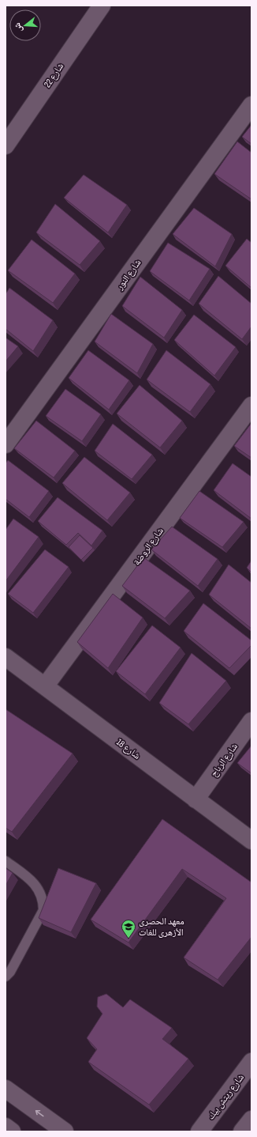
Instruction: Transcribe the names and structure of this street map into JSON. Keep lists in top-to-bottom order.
{
  "streets": {
    "street": [
      "شارع 22",
      "شارع النور",
      "شارع الروضة",
      "شارع 18",
      "شارع الرباح",
      "شارع ريتش بيك"
    ]
  },
  "crossings": [
    ["شارع الروضة", "شارع 18"],
    ["شارع 18", "شارع الرباح"]
  ],
  "places": {
    "school or university": ["معهد الحصرى الأزهرى للغات"]
  },
  "north": "left"
}
